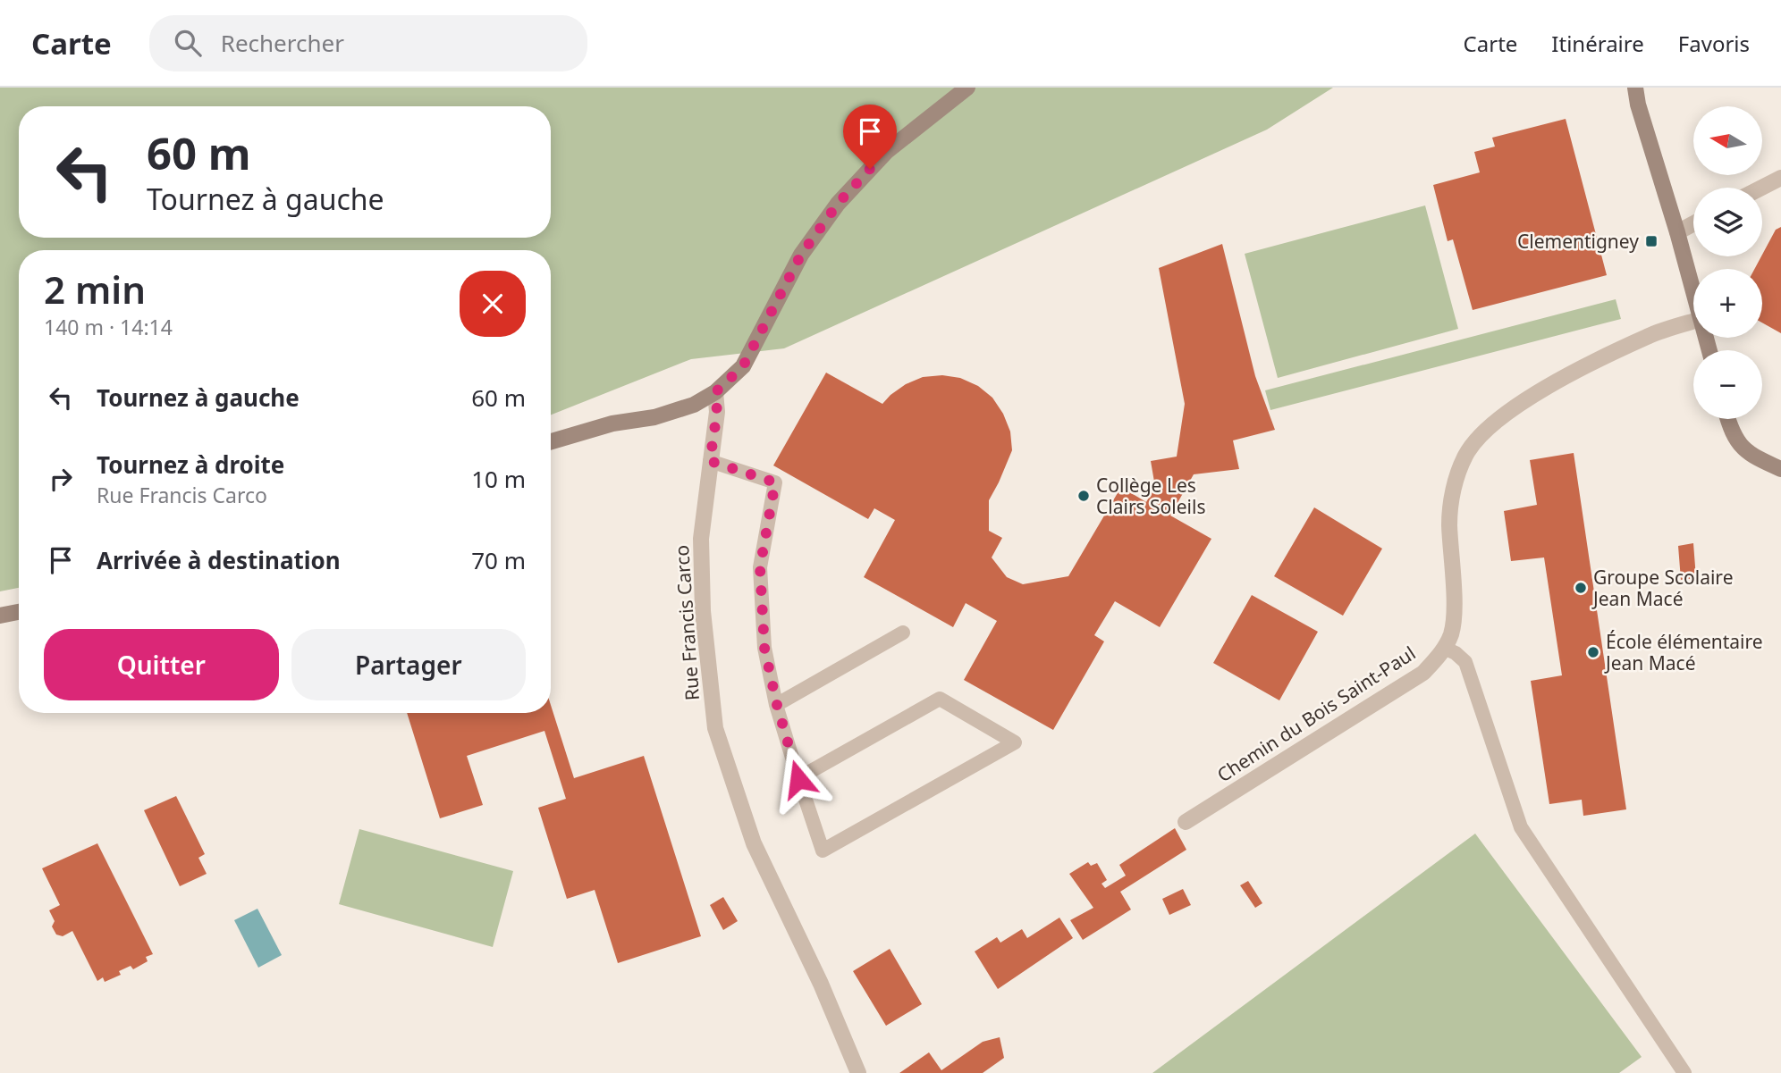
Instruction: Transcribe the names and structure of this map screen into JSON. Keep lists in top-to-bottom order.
{
  "streets": {
    "street": ["Rue Francis Carco", "Chemin du Bois Saint-Paul"]
  },
  "places": {
    "transit": ["Clementigney"],
    "other": ["Collège Les Clairs Soleils", "Groupe Scolaire Jean Macé", "École élémentaire Jean Macé"]
  },
  "north": "left",
  "page": {
    "header": "Carte",
    "search": "Rechercher",
    "nav": ["Carte", "Itinéraire", "Favoris"],
    "map_buttons": ["+", "−"],
    "turn": ["60 m", "Tournez à gauche"],
    "heading": ["2 min", "140 m · 14:14"],
    "list": [
      {
        "name": "Tournez à gauche",
        "value": "60 m"
      },
      {
        "name": "Tournez à droite",
        "note": "Rue Francis Carco",
        "value": "10 m"
      },
      {
        "name": "Arrivée à destination",
        "value": "70 m"
      }
    ],
    "buttons": ["Quitter", "Partager"]
  }
}
